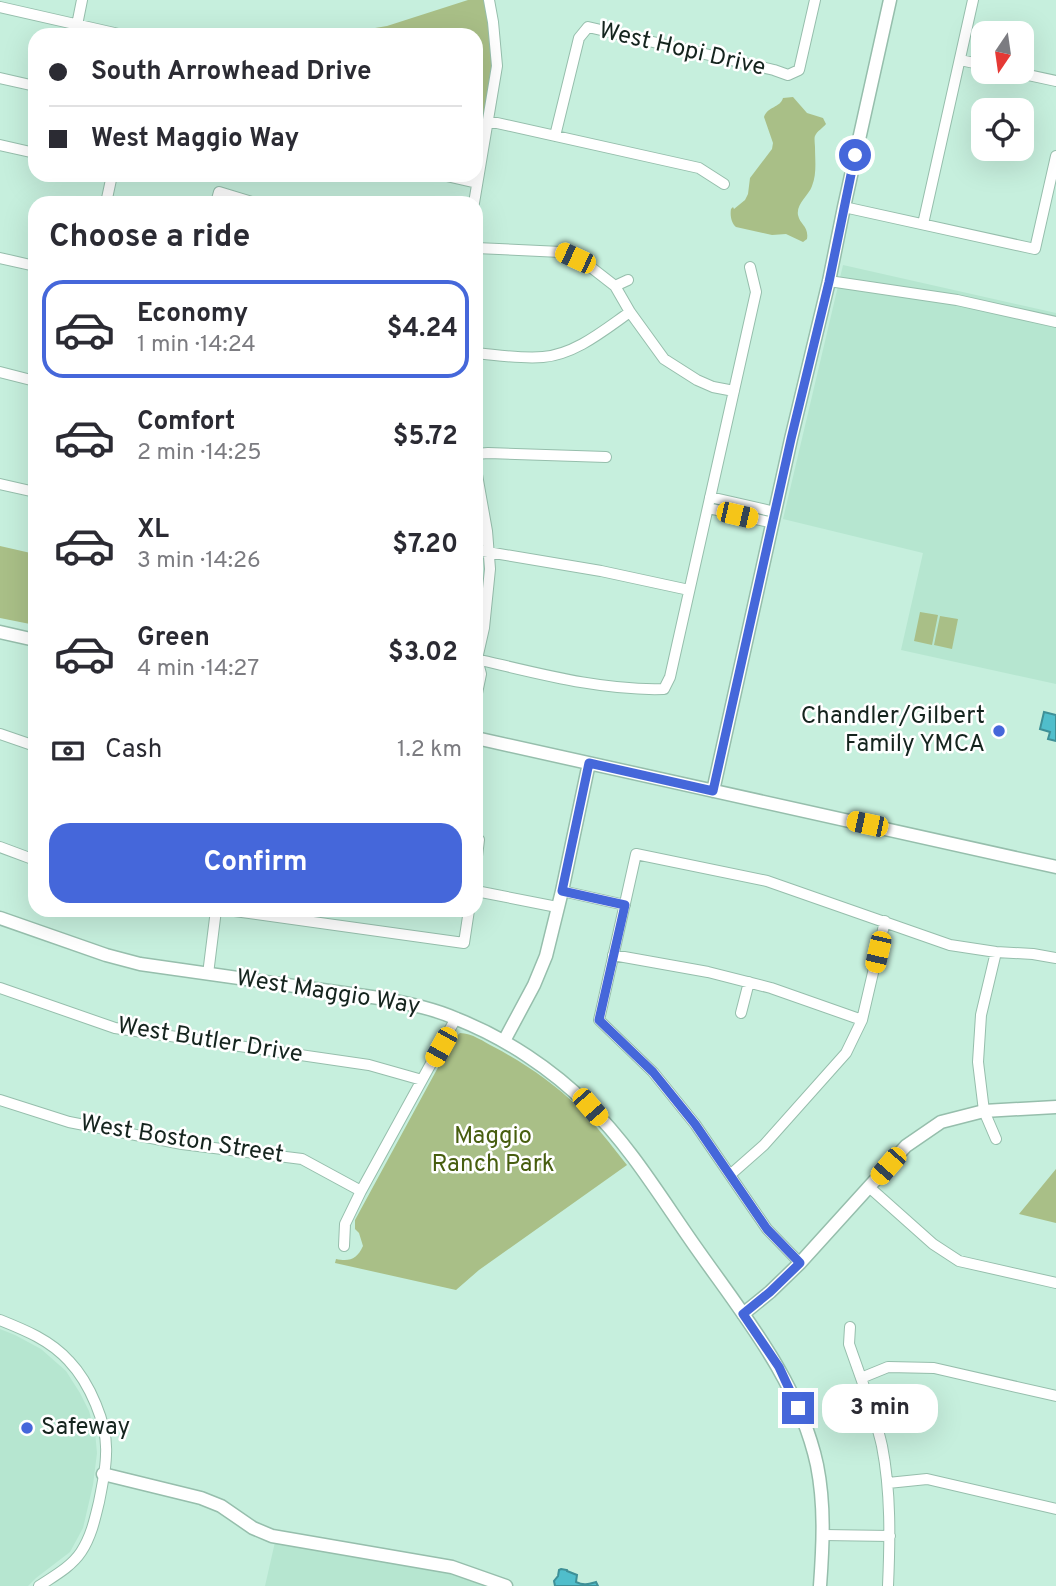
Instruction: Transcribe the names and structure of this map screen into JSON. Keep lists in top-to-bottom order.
{
  "streets": {
    "street": [
      "West Hopi Drive",
      "West Maggio Way",
      "West Butler Drive",
      "West Boston Street"
    ]
  },
  "parks": ["Maggio Ranch Park"],
  "places": ["Chandler/Gilbert Family YMCA", "Safeway"],
  "north": "bottom",
  "page": {
    "banner": ["South Arrowhead Drive", "West Maggio Way"],
    "heading": "Choose a ride",
    "list": [
      {
        "name": "Economy",
        "note": "1 min · 14:24",
        "value": "$4.24"
      },
      {
        "name": "Comfort",
        "note": "2 min · 14:25",
        "value": "$5.72"
      },
      {
        "name": "XL",
        "note": "3 min · 14:26",
        "value": "$7.20"
      },
      {
        "name": "Green",
        "note": "4 min · 14:27",
        "value": "$3.02"
      }
    ],
    "pay": ["Cash", "1.2 km"],
    "buttons": "Confirm",
    "bubble": "3 min"
  }
}
